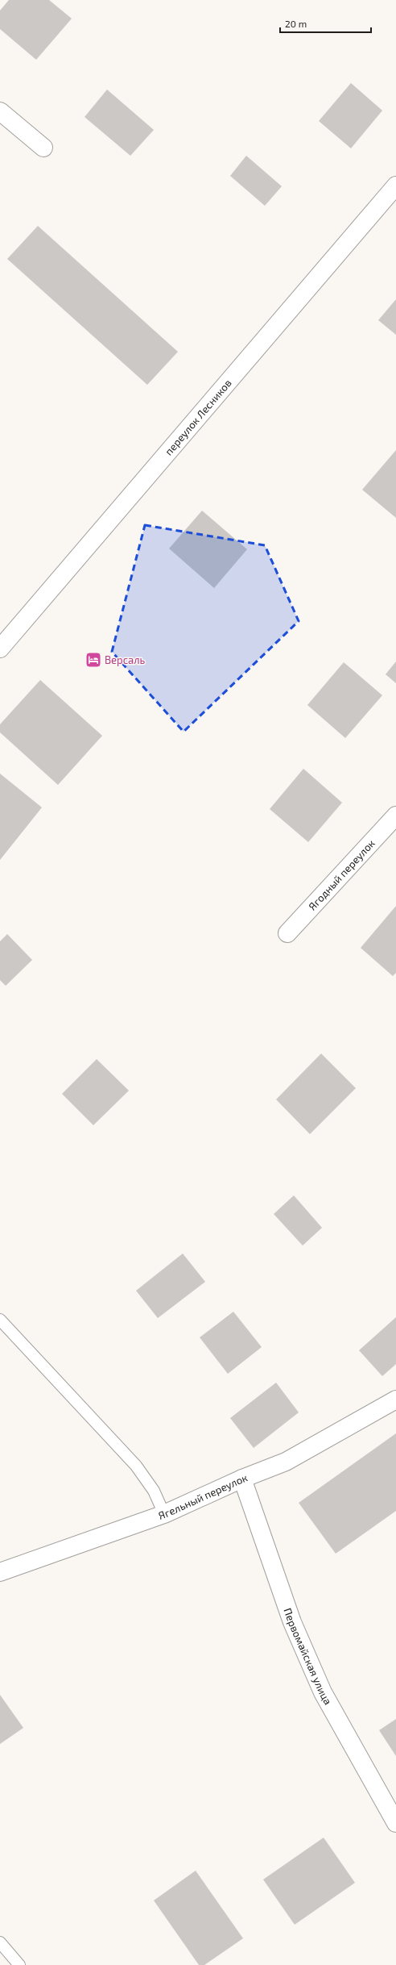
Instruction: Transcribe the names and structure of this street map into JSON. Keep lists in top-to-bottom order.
{
  "streets": {
    "street": [
      "переулок Лесников",
      "Ягодный переулок",
      "Ягельный переулок",
      "Первомайская улица"
    ]
  },
  "crossings": [
    ["Ягельный переулок", "Первомайская улица"]
  ],
  "places": {
    "hotel": ["Версаль"]
  },
  "scale_bar": "20 m"
}
